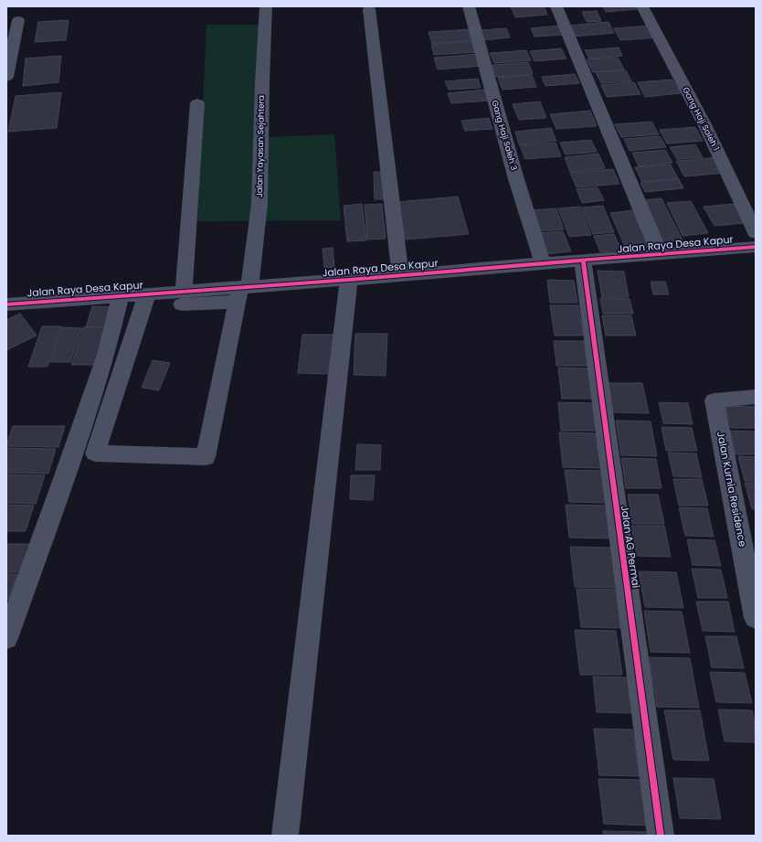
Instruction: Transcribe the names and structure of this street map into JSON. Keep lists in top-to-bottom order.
{
  "streets": {
    "street": [
      "Gang Haji Saleh 1",
      "Gang Haji Saleh 3",
      "Jalan Yayasan Sejahtera",
      "Jalan Raya Desa Kapur",
      "Jalan Kurnia Residence",
      "Jalan AG Permai"
    ]
  },
  "crossings": [
    ["Gang Haji Saleh 3", "Jalan Raya Desa Kapur"],
    ["Jalan Yayasan Sejahtera", "Jalan Raya Desa Kapur"],
    ["Jalan Raya Desa Kapur", "Jalan AG Permai"]
  ]
}
